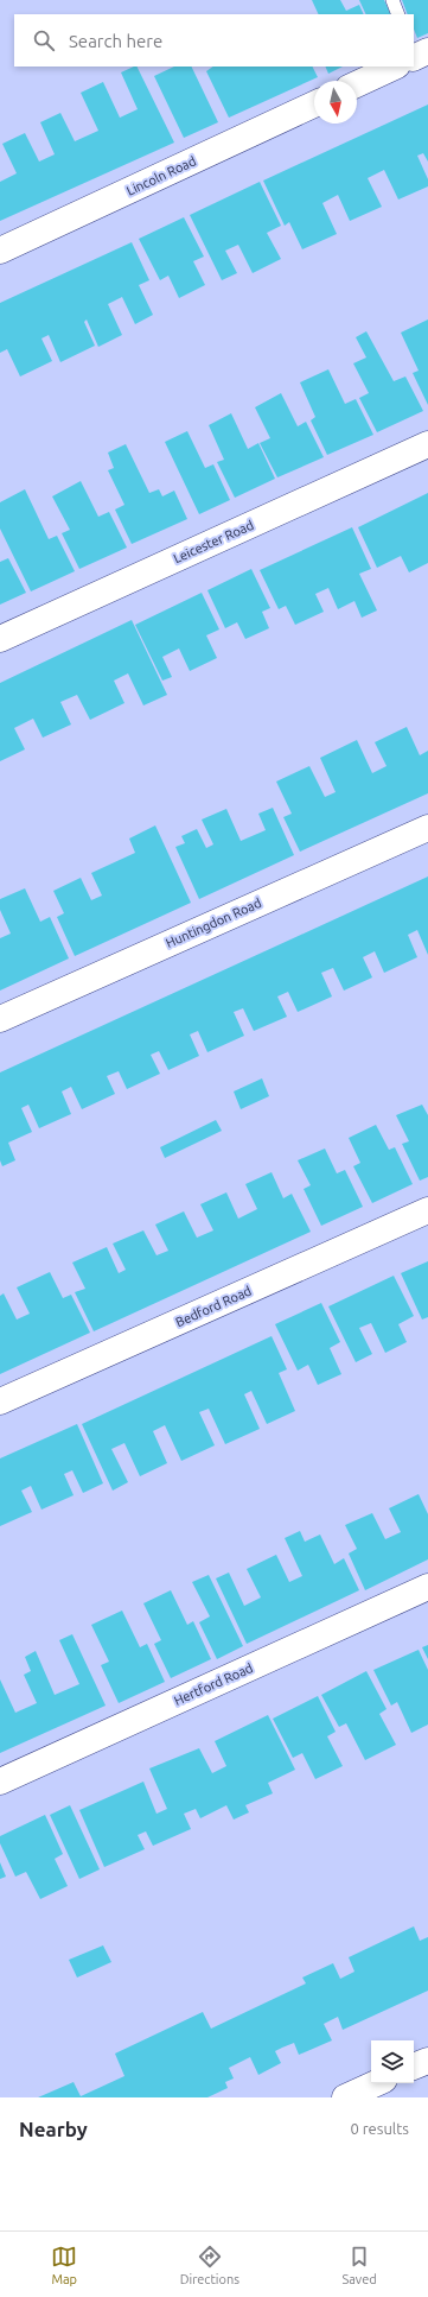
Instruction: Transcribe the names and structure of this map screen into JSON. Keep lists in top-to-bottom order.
{
  "streets": {
    "street": [
      "Lincoln Road",
      "Leicester Road",
      "Huntingdon Road",
      "Bedford Road",
      "Hertford Road"
    ]
  },
  "north": "bottom",
  "page": {
    "search": "Search here",
    "heading": ["Nearby", "0 results"],
    "nav": ["Map", "Directions", "Saved"]
  }
}
